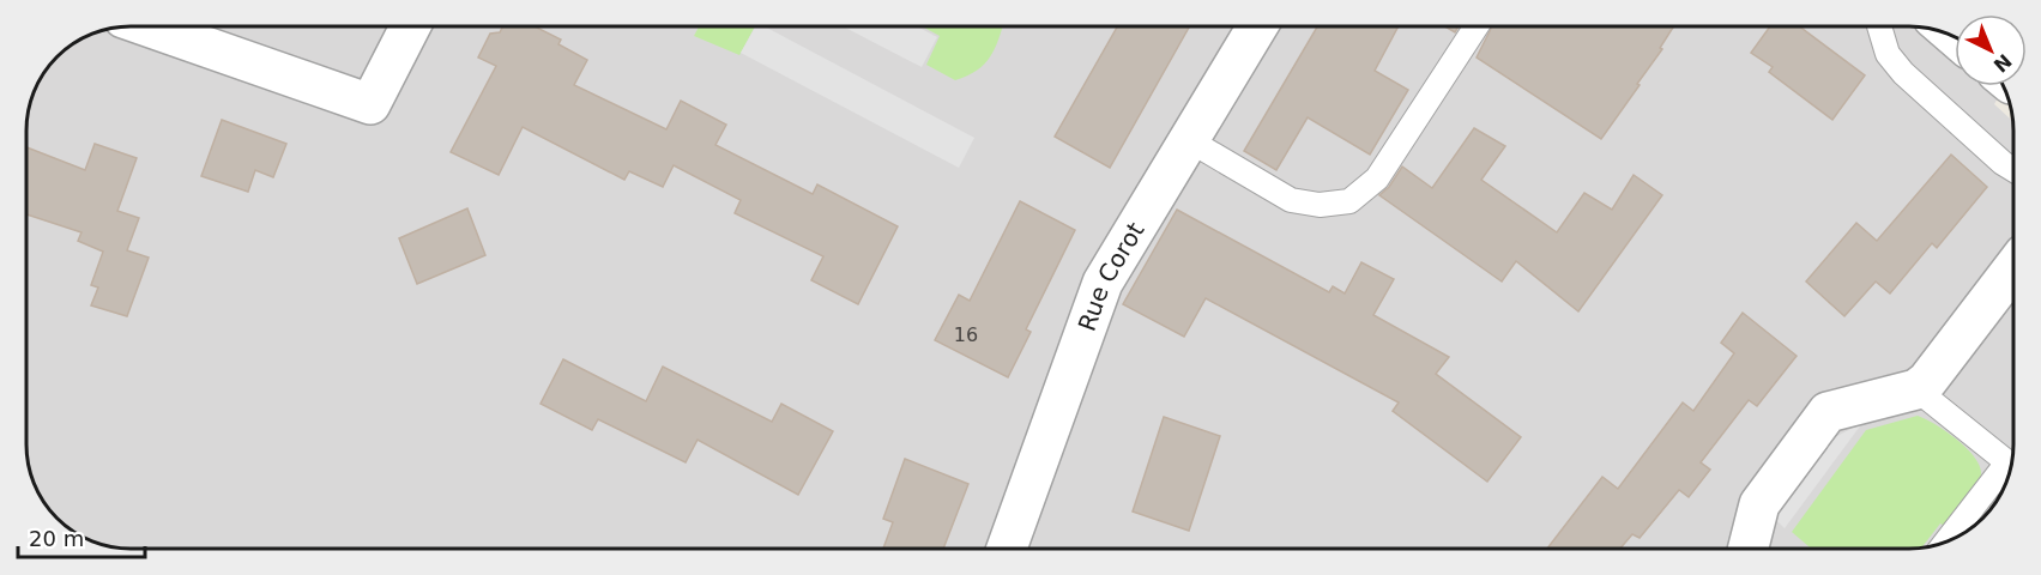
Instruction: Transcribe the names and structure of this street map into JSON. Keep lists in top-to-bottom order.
{
  "streets": {
    "street": ["Rue Corot"]
  },
  "house_numbers": ["16"],
  "scale_bar": "20 m",
  "north": "bottom right"
}
